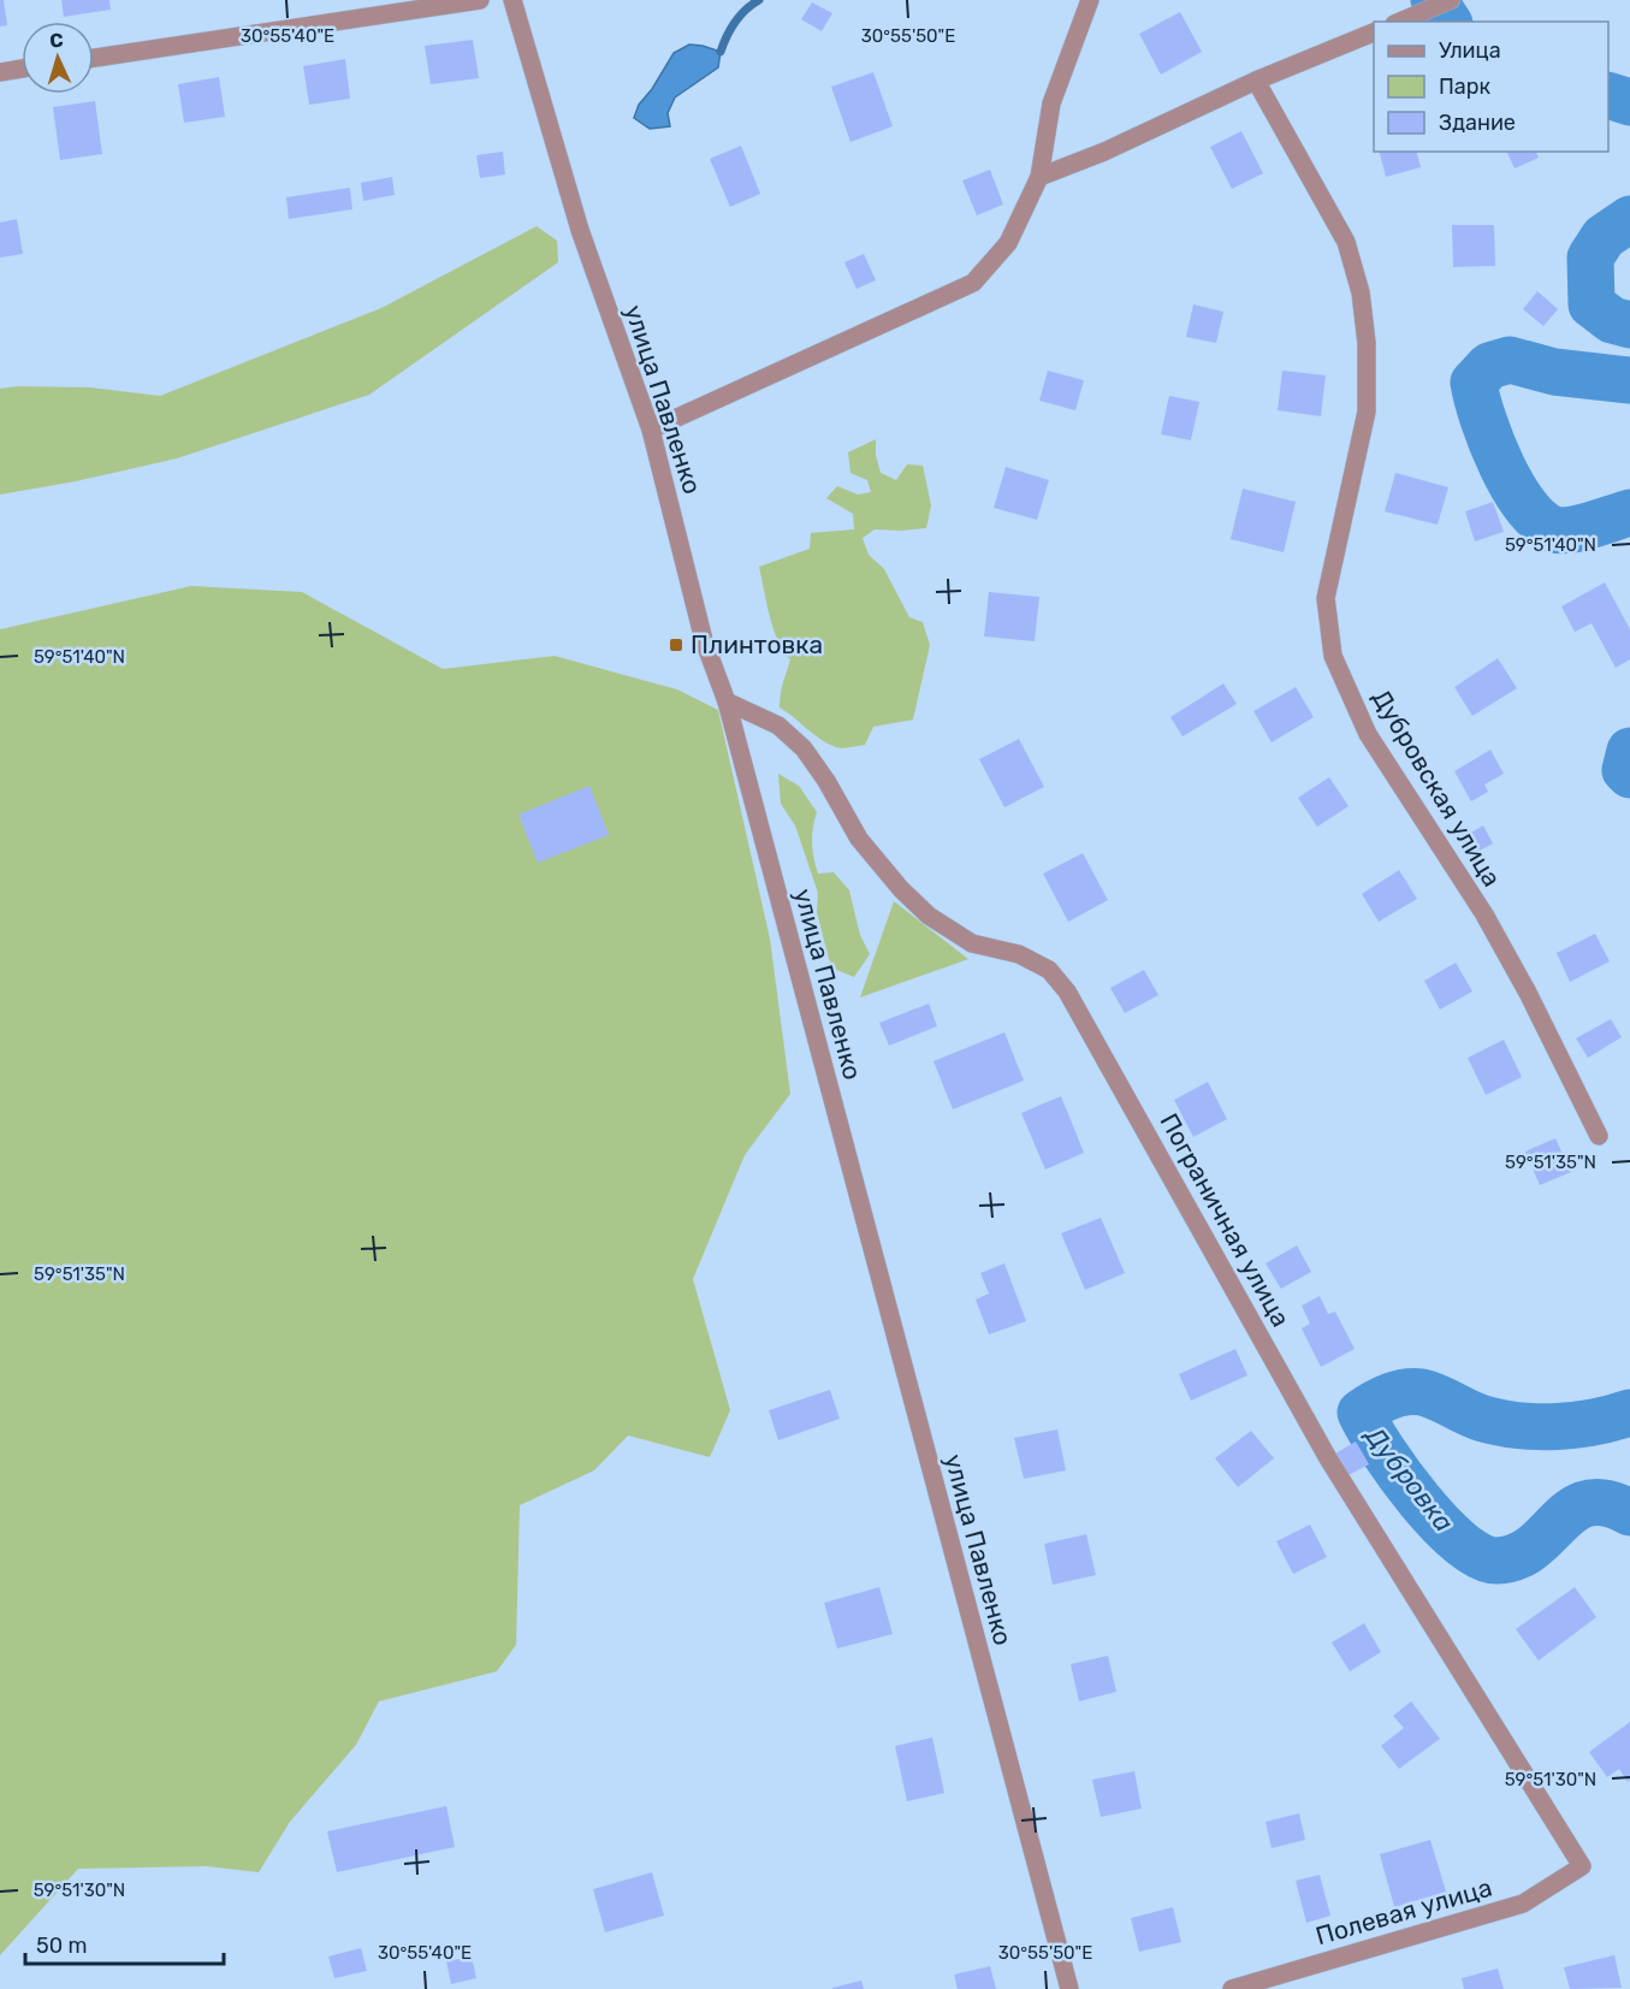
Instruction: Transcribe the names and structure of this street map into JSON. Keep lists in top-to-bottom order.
{
  "streets": {
    "street": [
      "улица Павленко",
      "Дубровская улица",
      "Пограничная улица",
      "Полевая улица"
    ]
  },
  "crossings": [
    ["улица Павленко", "Пограничная улица"],
    ["Пограничная улица", "Полевая улица"]
  ],
  "water": ["Дубровка"],
  "places": {
    "transit": ["Плинтовка"]
  },
  "legend": ["Улица", "Парк", "Здание"],
  "scale_bar": "50 m",
  "north": "top",
  "coordinates": [
    "30°55'40\"E",
    "30°55'50\"E",
    "59°51'40\"N",
    "59°51'35\"N",
    "59°51'30\"N"
  ]
}
